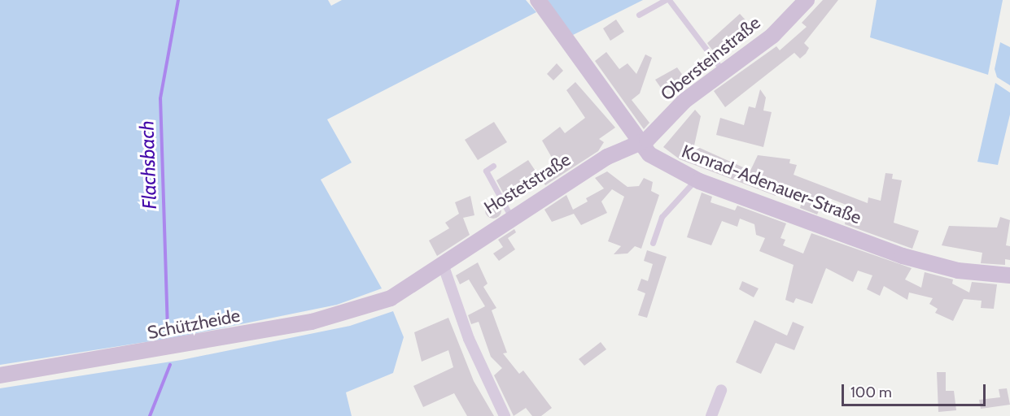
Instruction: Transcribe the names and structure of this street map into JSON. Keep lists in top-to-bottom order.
{
  "streets": {
    "street": [
      "Obersteinstraße",
      "Hostetstraße",
      "Konrad-Adenauer-Straße",
      "Schützheide"
    ]
  },
  "crossings": [
    ["Obersteinstraße", "Hostetstraße"],
    ["Obersteinstraße", "Konrad-Adenauer-Straße"],
    ["Hostetstraße", "Konrad-Adenauer-Straße"],
    ["Hostetstraße", "Schützheide"]
  ],
  "water": ["Flachsbach"],
  "scale_bar": "100 m"
}
